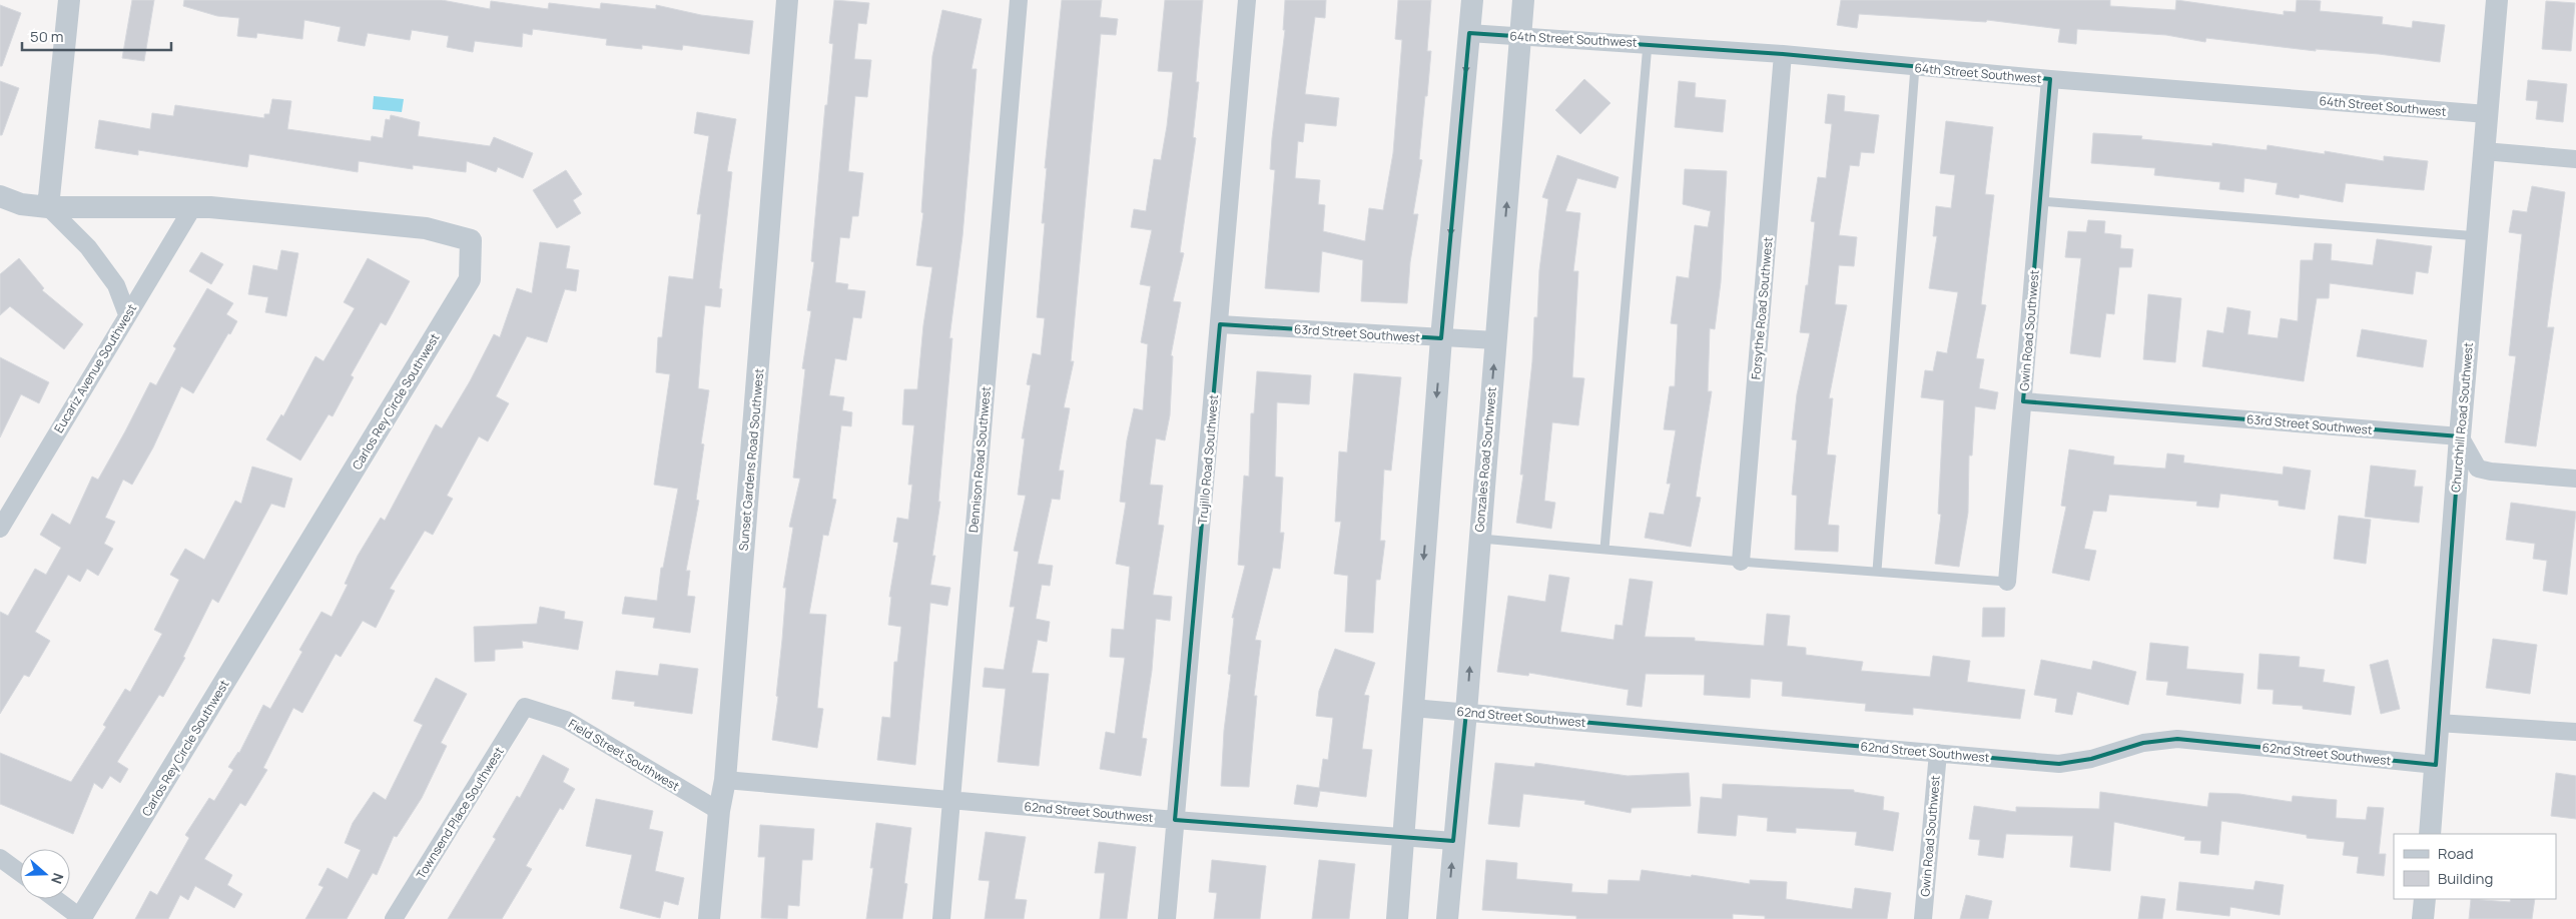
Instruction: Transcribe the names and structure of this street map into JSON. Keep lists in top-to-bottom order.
{
  "streets": {
    "street": [
      "64th Street Southwest",
      "Forsythe Road Southwest",
      "Gwin Road Southwest",
      "63rd Street Southwest",
      "Eucariz Avenue Southwest",
      "Carlos Rey Circle Southwest",
      "Churchhill Road Southwest",
      "Sunset Gardens Road Southwest",
      "Dennison Road Southwest",
      "Trujillo Road Southwest",
      "Gonzales Road Southwest",
      "62nd Street Southwest",
      "Field Street Southwest",
      "Townsend Place Southwest"
    ]
  },
  "crossings": [
    ["64th Street Southwest", "Forsythe Road Southwest"],
    ["64th Street Southwest", "Gwin Road Southwest"],
    ["64th Street Southwest", "Churchhill Road Southwest"],
    ["64th Street Southwest", "Gonzales Road Southwest"],
    ["Gwin Road Southwest", "63rd Street Southwest"],
    ["Gwin Road Southwest", "62nd Street Southwest"],
    ["63rd Street Southwest", "Churchhill Road Southwest"],
    ["63rd Street Southwest", "Trujillo Road Southwest"],
    ["63rd Street Southwest", "Gonzales Road Southwest"],
    ["Eucariz Avenue Southwest", "Carlos Rey Circle Southwest"],
    ["Churchhill Road Southwest", "62nd Street Southwest"],
    ["Sunset Gardens Road Southwest", "62nd Street Southwest"],
    ["Sunset Gardens Road Southwest", "Field Street Southwest"],
    ["Dennison Road Southwest", "62nd Street Southwest"],
    ["Trujillo Road Southwest", "62nd Street Southwest"],
    ["Gonzales Road Southwest", "62nd Street Southwest"],
    ["Field Street Southwest", "Townsend Place Southwest"]
  ],
  "legend": ["Road", "Building"],
  "scale_bar": "50 m",
  "north": "right"
}
